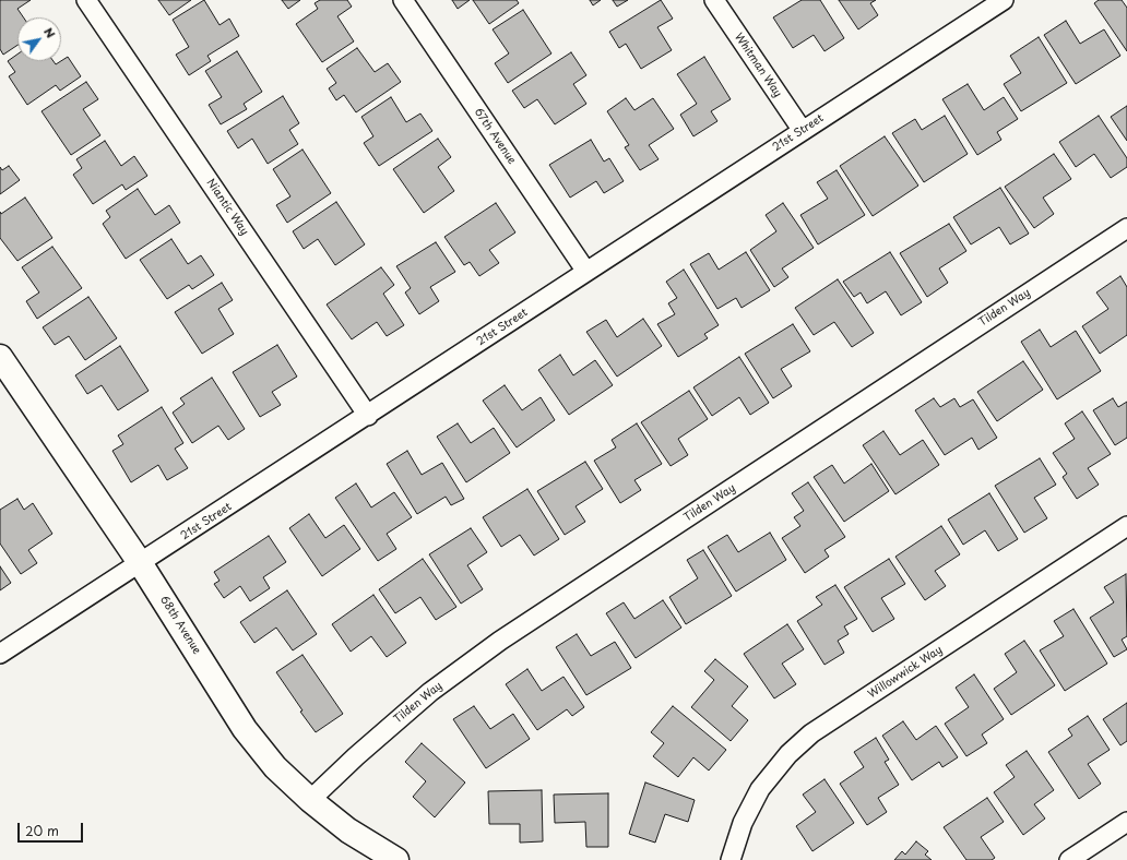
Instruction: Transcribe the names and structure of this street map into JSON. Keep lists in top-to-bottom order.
{
  "streets": {
    "street": [
      "Whitman Way",
      "21st Street",
      "67th Avenue",
      "Niantic Way",
      "Tilden Way",
      "68th Avenue",
      "Willowwick Way"
    ]
  },
  "crossings": [
    ["Whitman Way", "21st Street"],
    ["21st Street", "67th Avenue"],
    ["21st Street", "Niantic Way"],
    ["21st Street", "68th Avenue"],
    ["Tilden Way", "68th Avenue"]
  ],
  "scale_bar": "20 m",
  "north": "top right"
}
